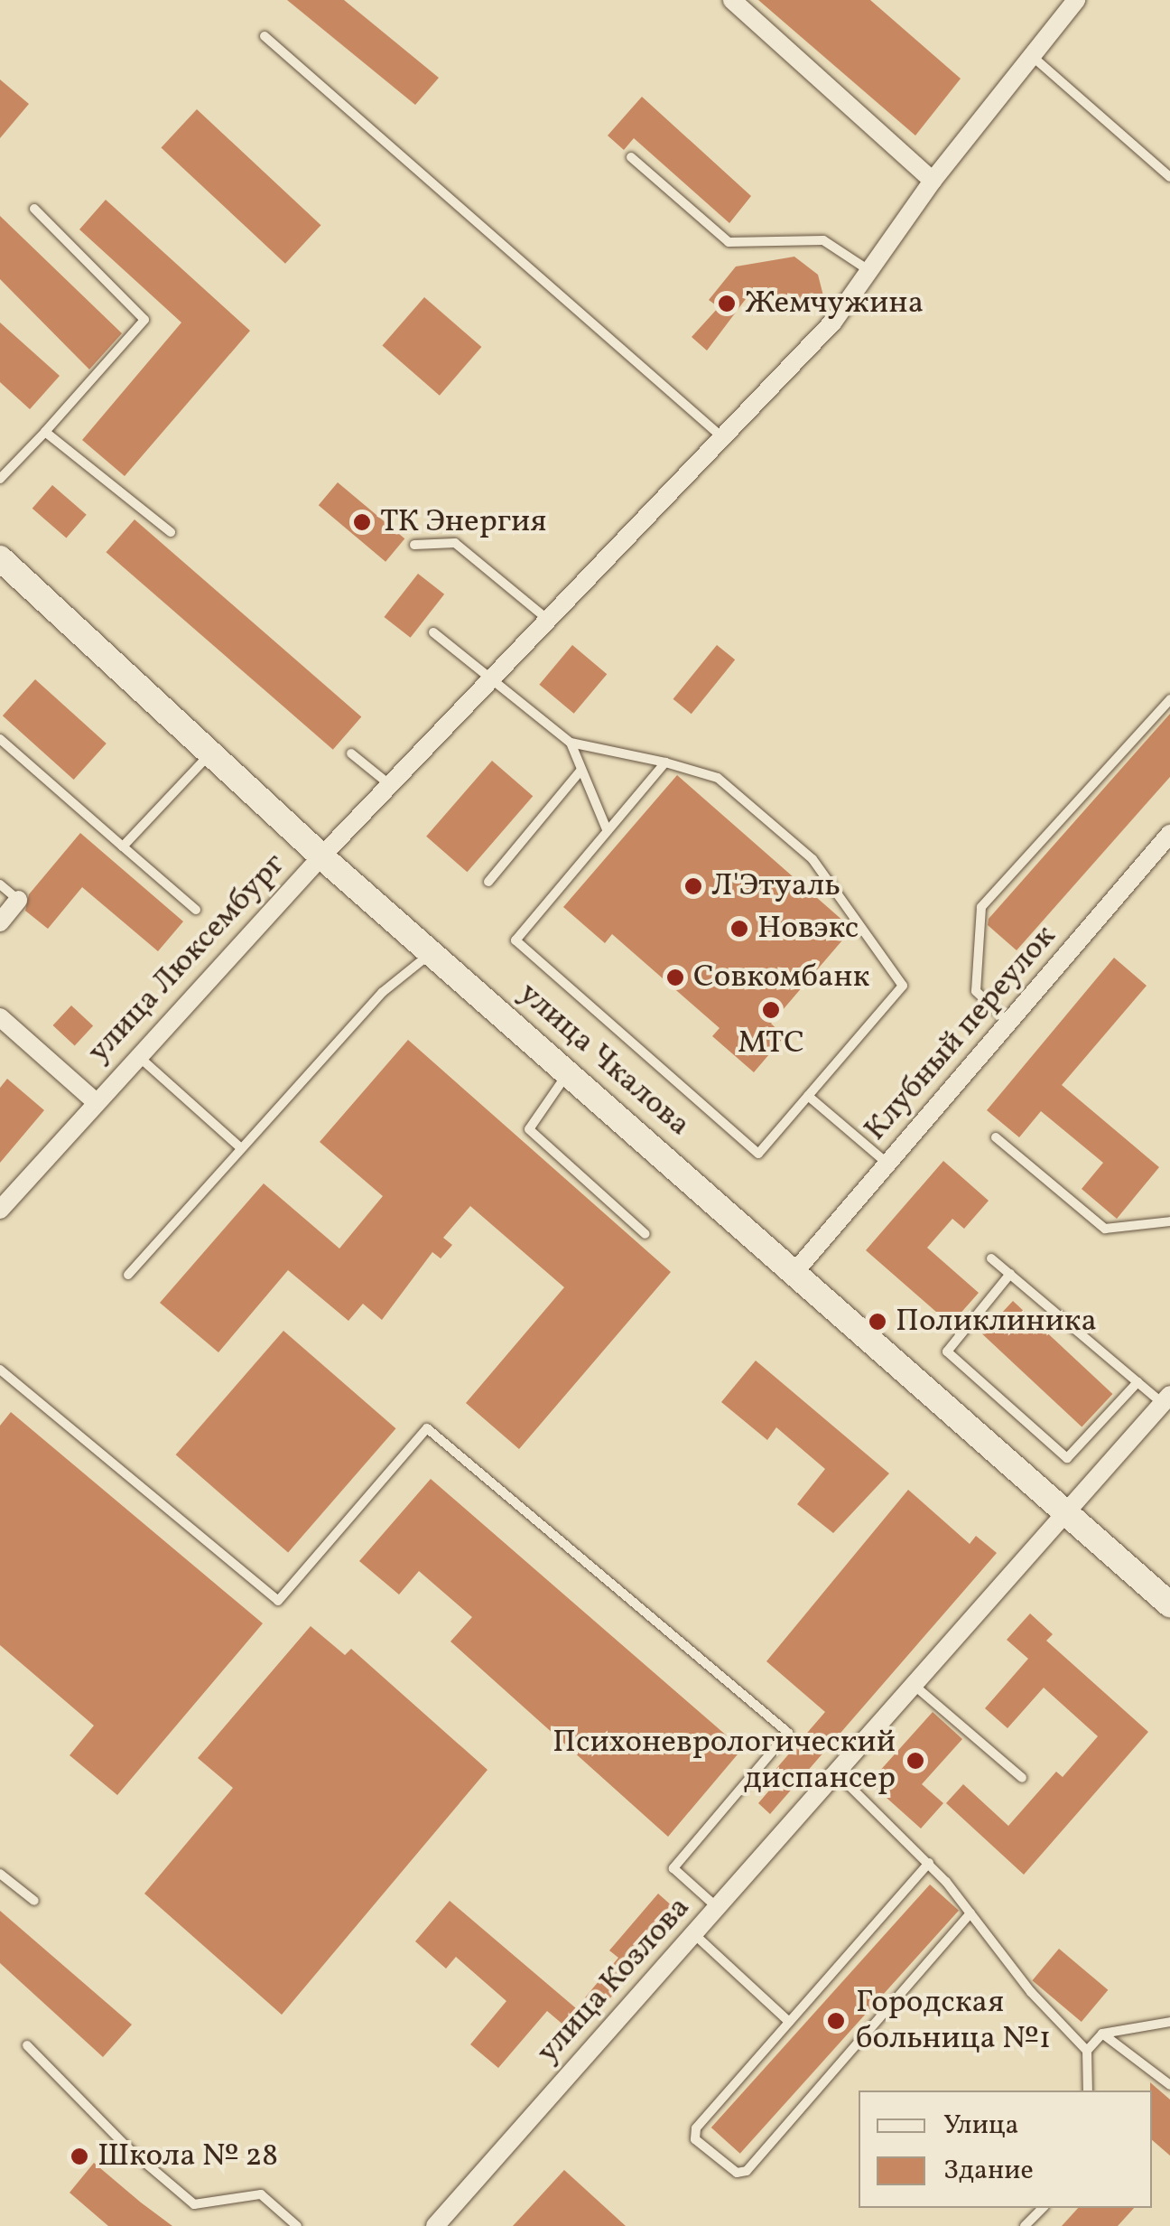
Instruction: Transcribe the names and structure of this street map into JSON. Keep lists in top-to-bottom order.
{
  "streets": {
    "street": [
      "улица Люксембург",
      "Клубный переулок",
      "улица Чкалова",
      "улица Козлова"
    ]
  },
  "crossings": [
    ["улица Люксембург", "улица Чкалова"],
    ["Клубный переулок", "улица Чкалова"],
    ["улица Чкалова", "улица Козлова"]
  ],
  "places": [
    "Жемчужина",
    "ТК Энергия",
    "Л'Этуаль",
    "Новэкс",
    "Совкомбанк",
    "МТС",
    "Поликлиника",
    "Психоневрологический диспансер",
    "Городская больница №1",
    "Школа № 28"
  ],
  "legend": ["Улица", "Здание"]
}
